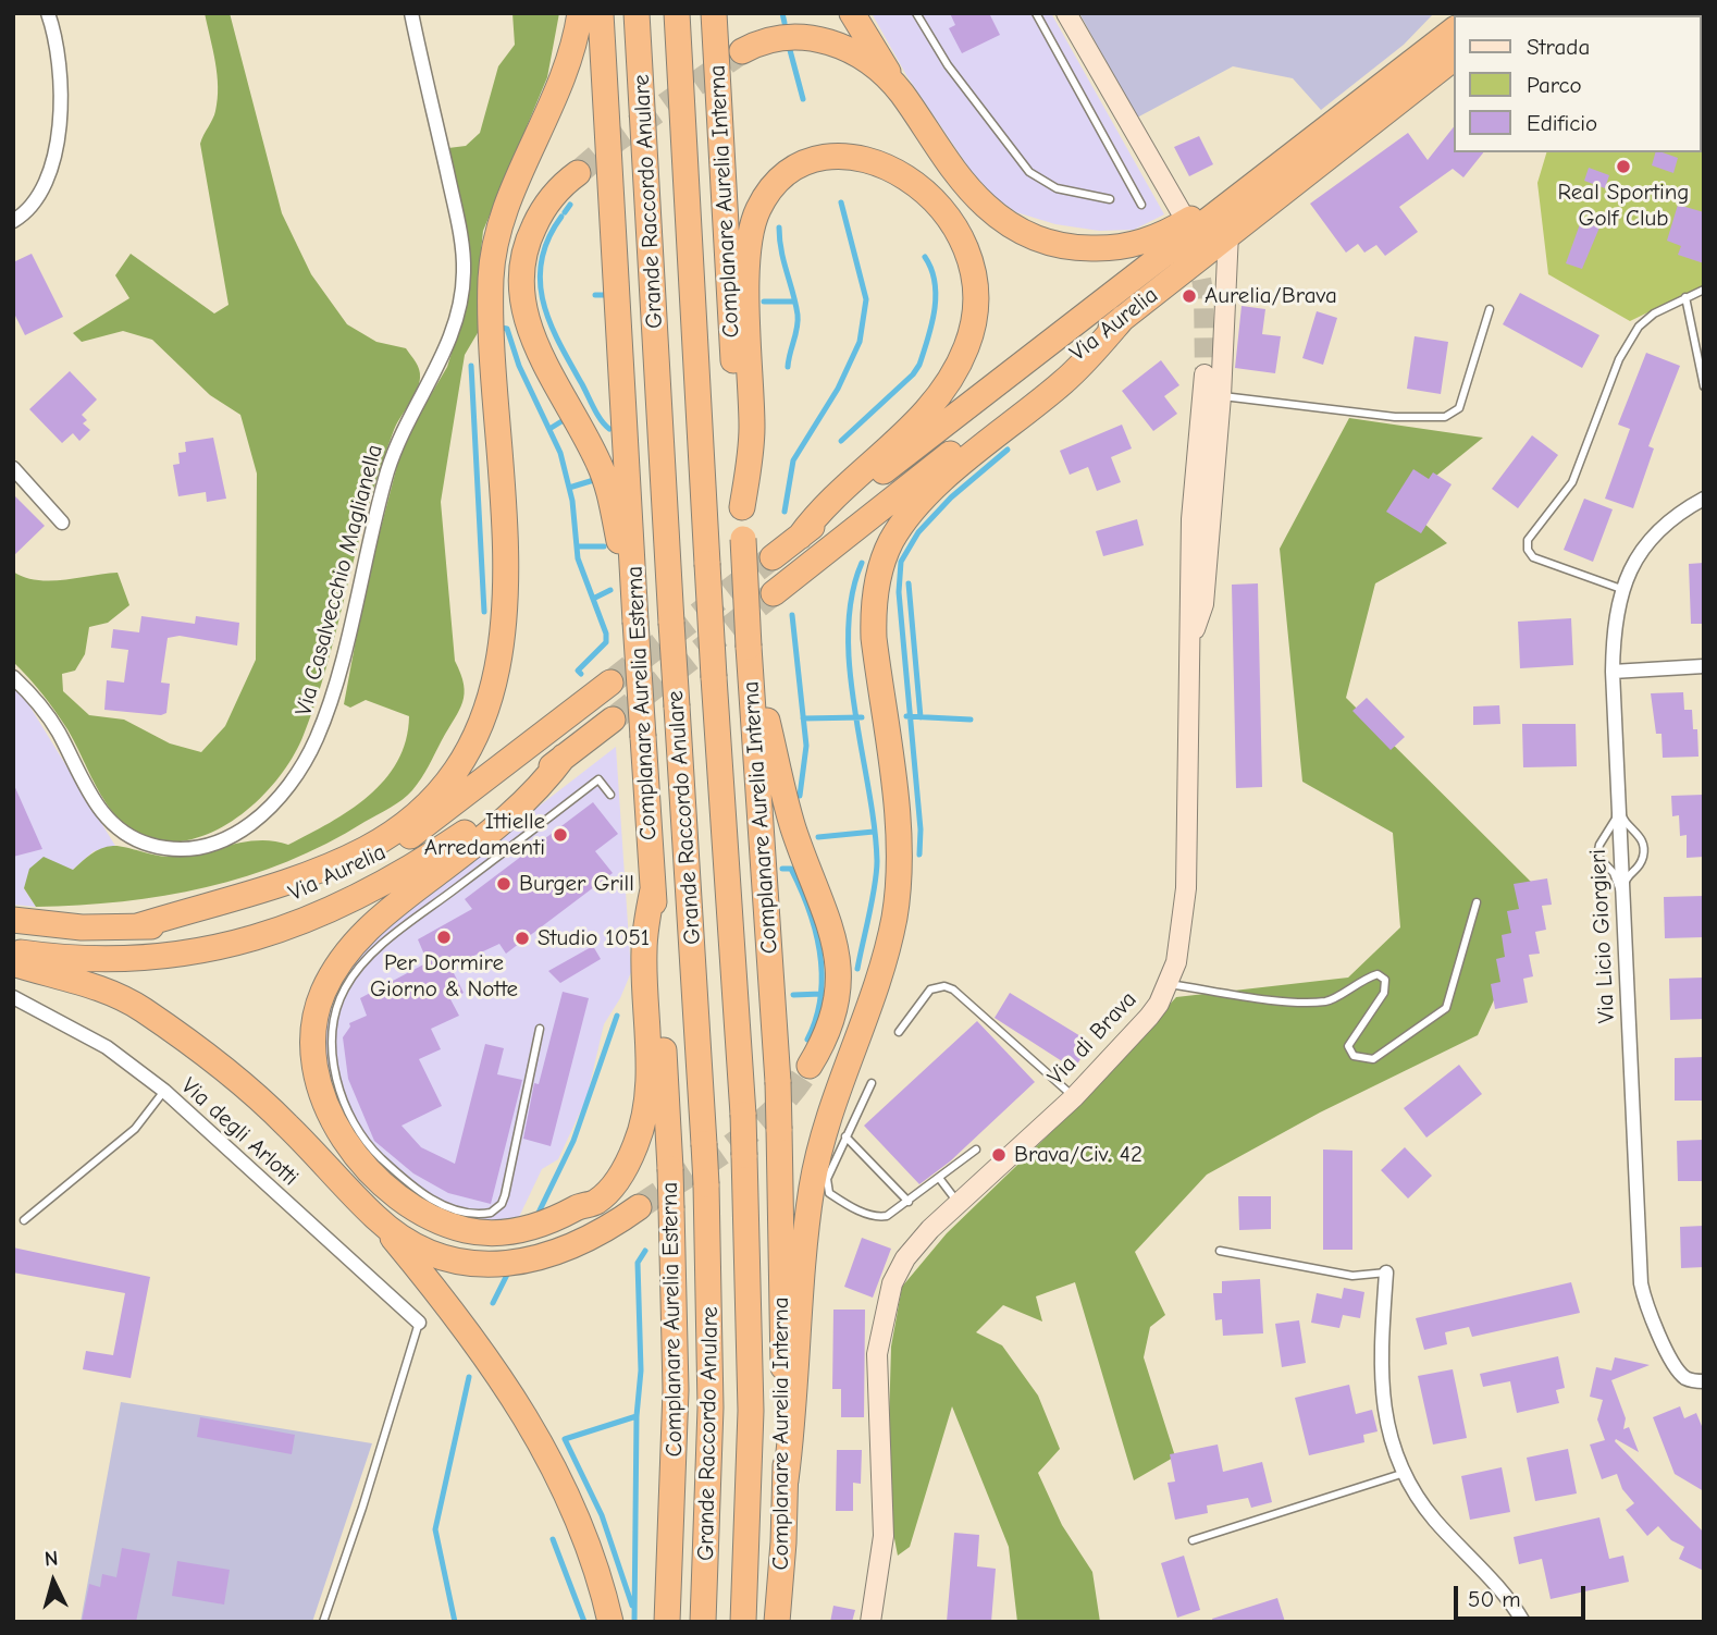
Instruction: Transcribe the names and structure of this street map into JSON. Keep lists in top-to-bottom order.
{
  "streets": {
    "highway": [
      "Grande Raccordo Anulare",
      "Complanare Aurelia Interna",
      "Via Aurelia",
      "Complanare Aurelia Esterna"
    ],
    "street": [
      "Via Casalvecchio Maglianella",
      "Via Licio Giorgieri",
      "Via di Brava",
      "Via degli Arlotti"
    ]
  },
  "places": [
    "Real Sporting Golf Club",
    "Aurelia/Brava",
    "Ittielle Arredamenti",
    "Burger Grill",
    "Per Dormire Giorno & Notte",
    "Studio 1051",
    "Brava/Civ. 42"
  ],
  "legend": ["Strada", "Parco", "Edificio"],
  "scale_bar": "50 m",
  "north": "top"
}
